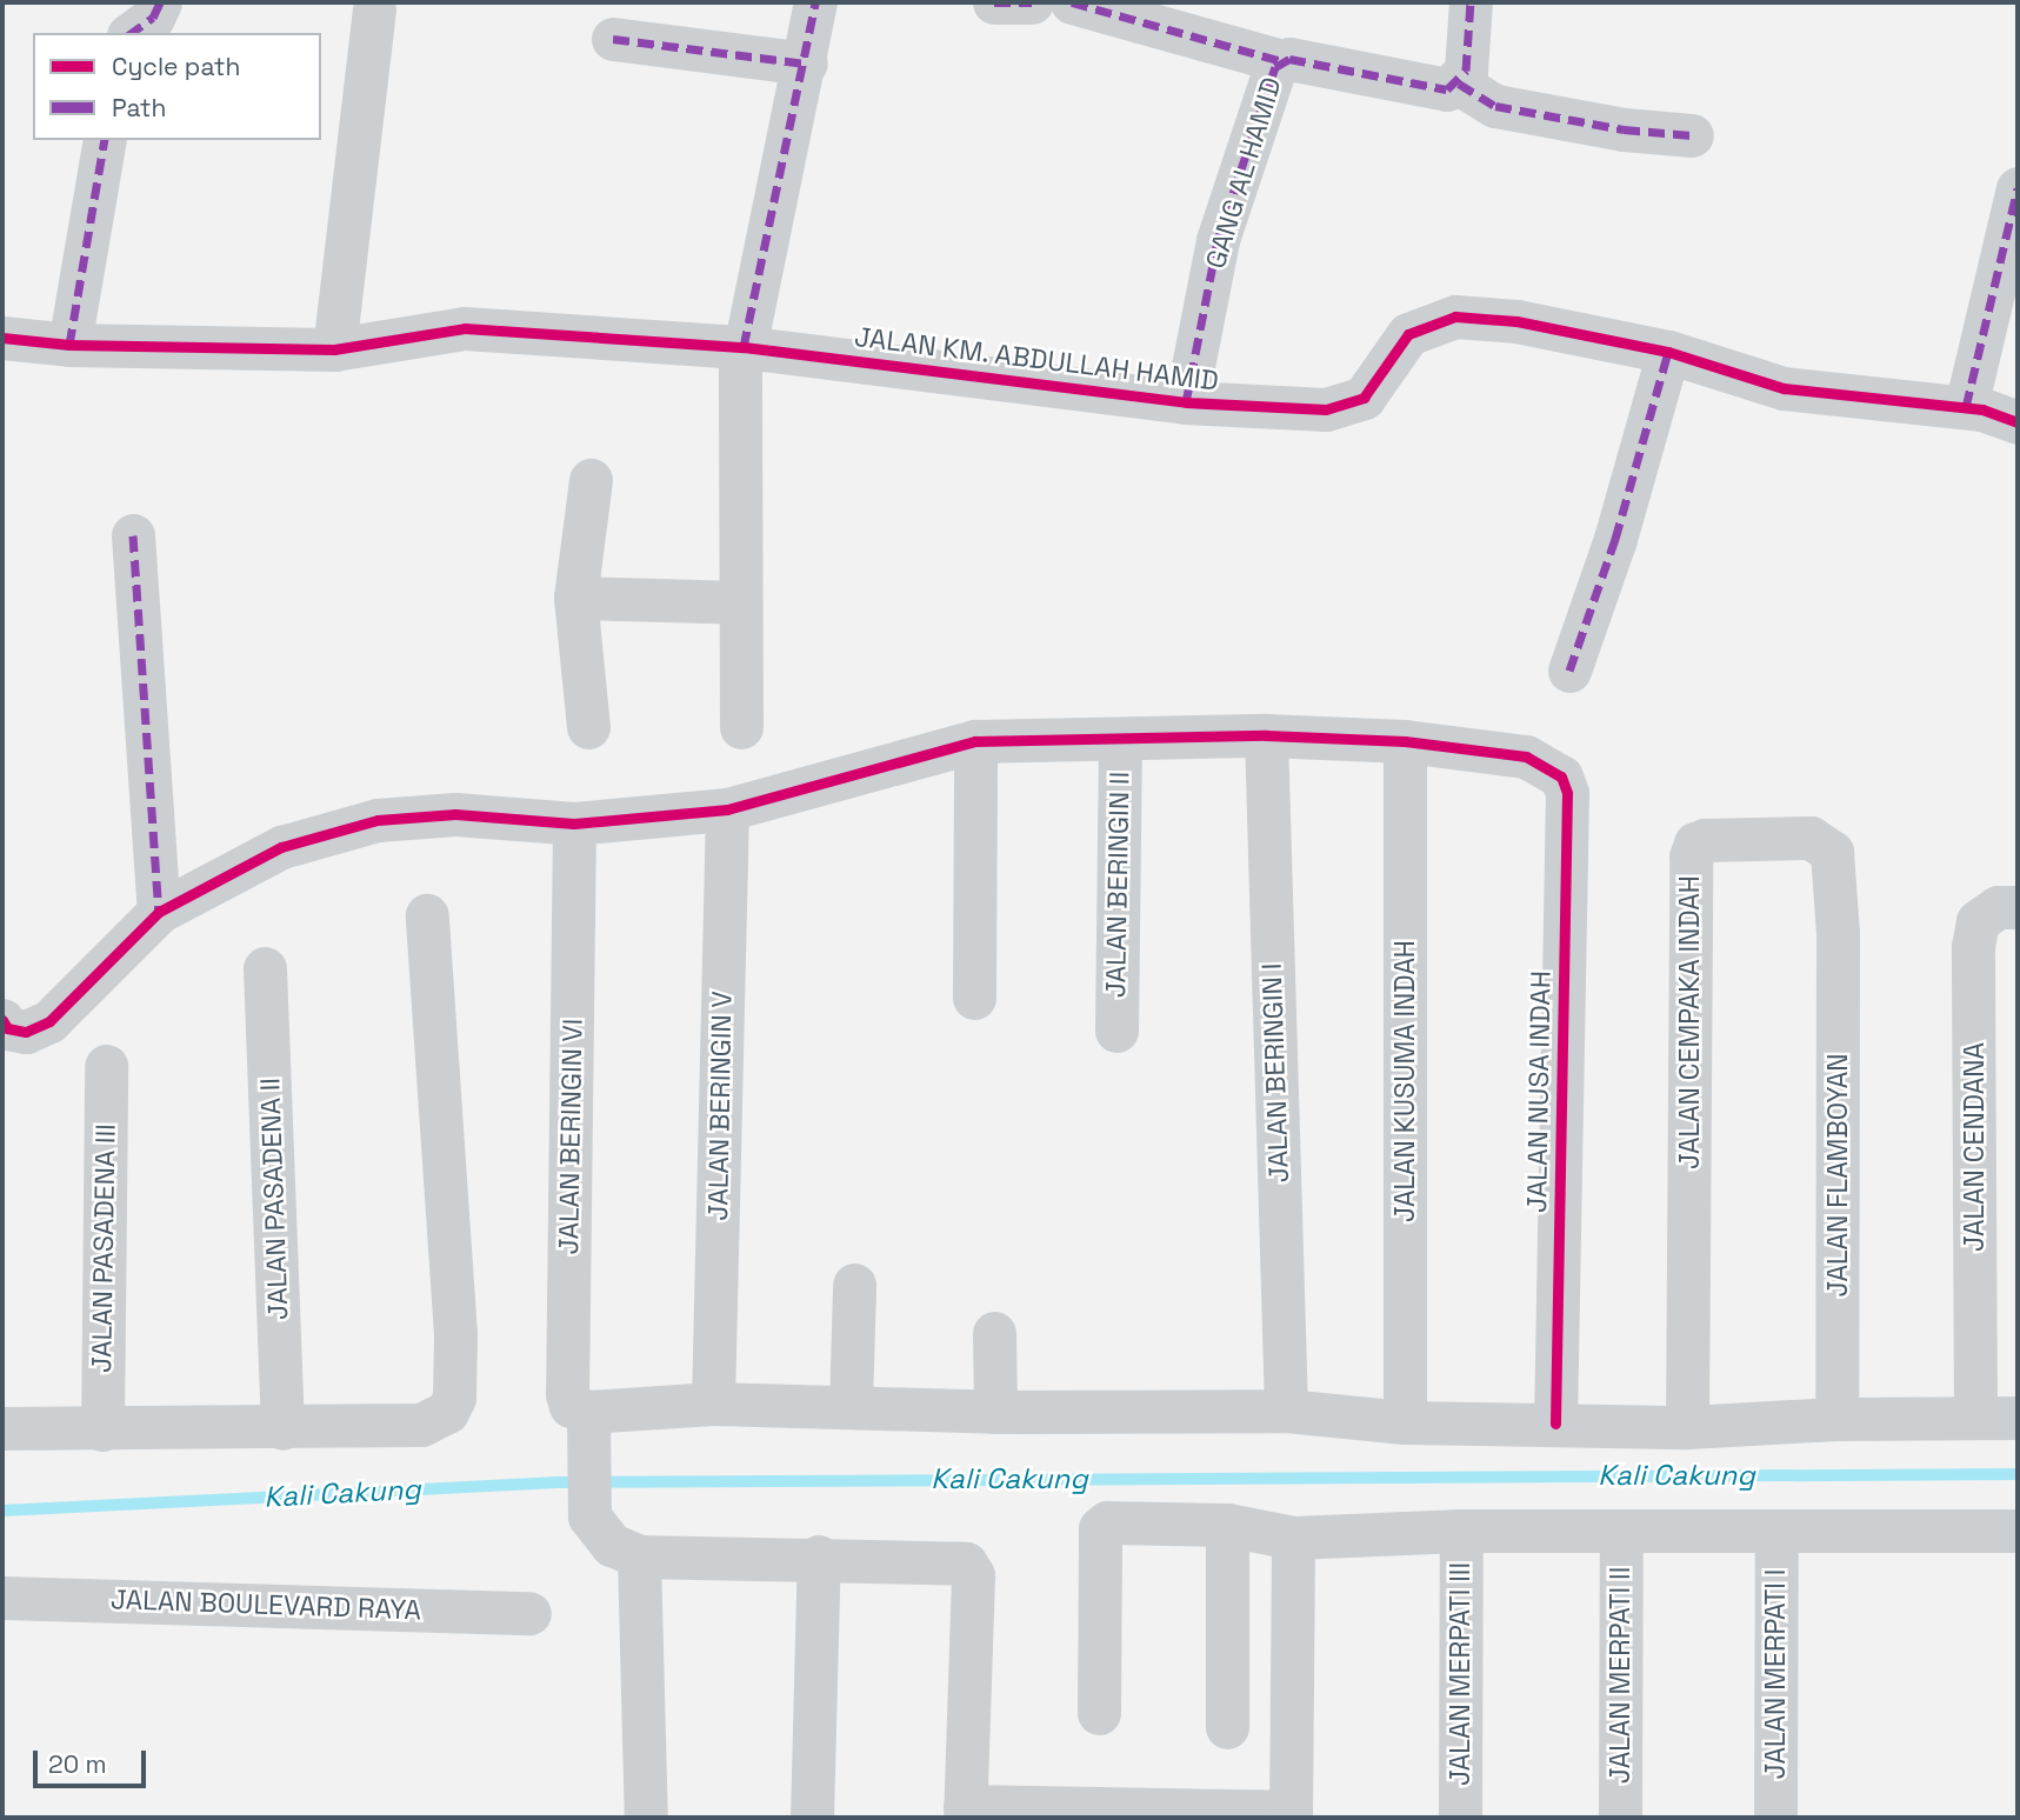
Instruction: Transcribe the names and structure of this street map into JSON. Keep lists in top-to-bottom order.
{
  "streets": {
    "street": [
      "GANG AL HAMID",
      "JALAN KM. ABDULLAH HAMID",
      "JALAN BERINGIN II",
      "JALAN CEMPAKA INDAH",
      "JALAN BERINGIN I",
      "JALAN KUSUMA INDAH",
      "JALAN NUSA INDAH",
      "JALAN BERINGIN V",
      "JALAN BERINGIN VI",
      "JALAN CENDANA",
      "JALAN FLAMBOYAN",
      "JALAN PASADENA II",
      "JALAN PASADENA III",
      "JALAN BOULEVARD RAYA",
      "JALAN MERPATI III",
      "JALAN MERPATI I",
      "JALAN MERPATI II"
    ]
  },
  "crossings": [
    ["GANG AL HAMID", "JALAN KM. ABDULLAH HAMID"],
    ["JALAN CEMPAKA INDAH", "JALAN FLAMBOYAN"],
    ["JALAN KUSUMA INDAH", "JALAN NUSA INDAH"]
  ],
  "water": ["Kali Cakung"],
  "legend": ["Cycle path", "Path"],
  "scale_bar": "20 m"
}
